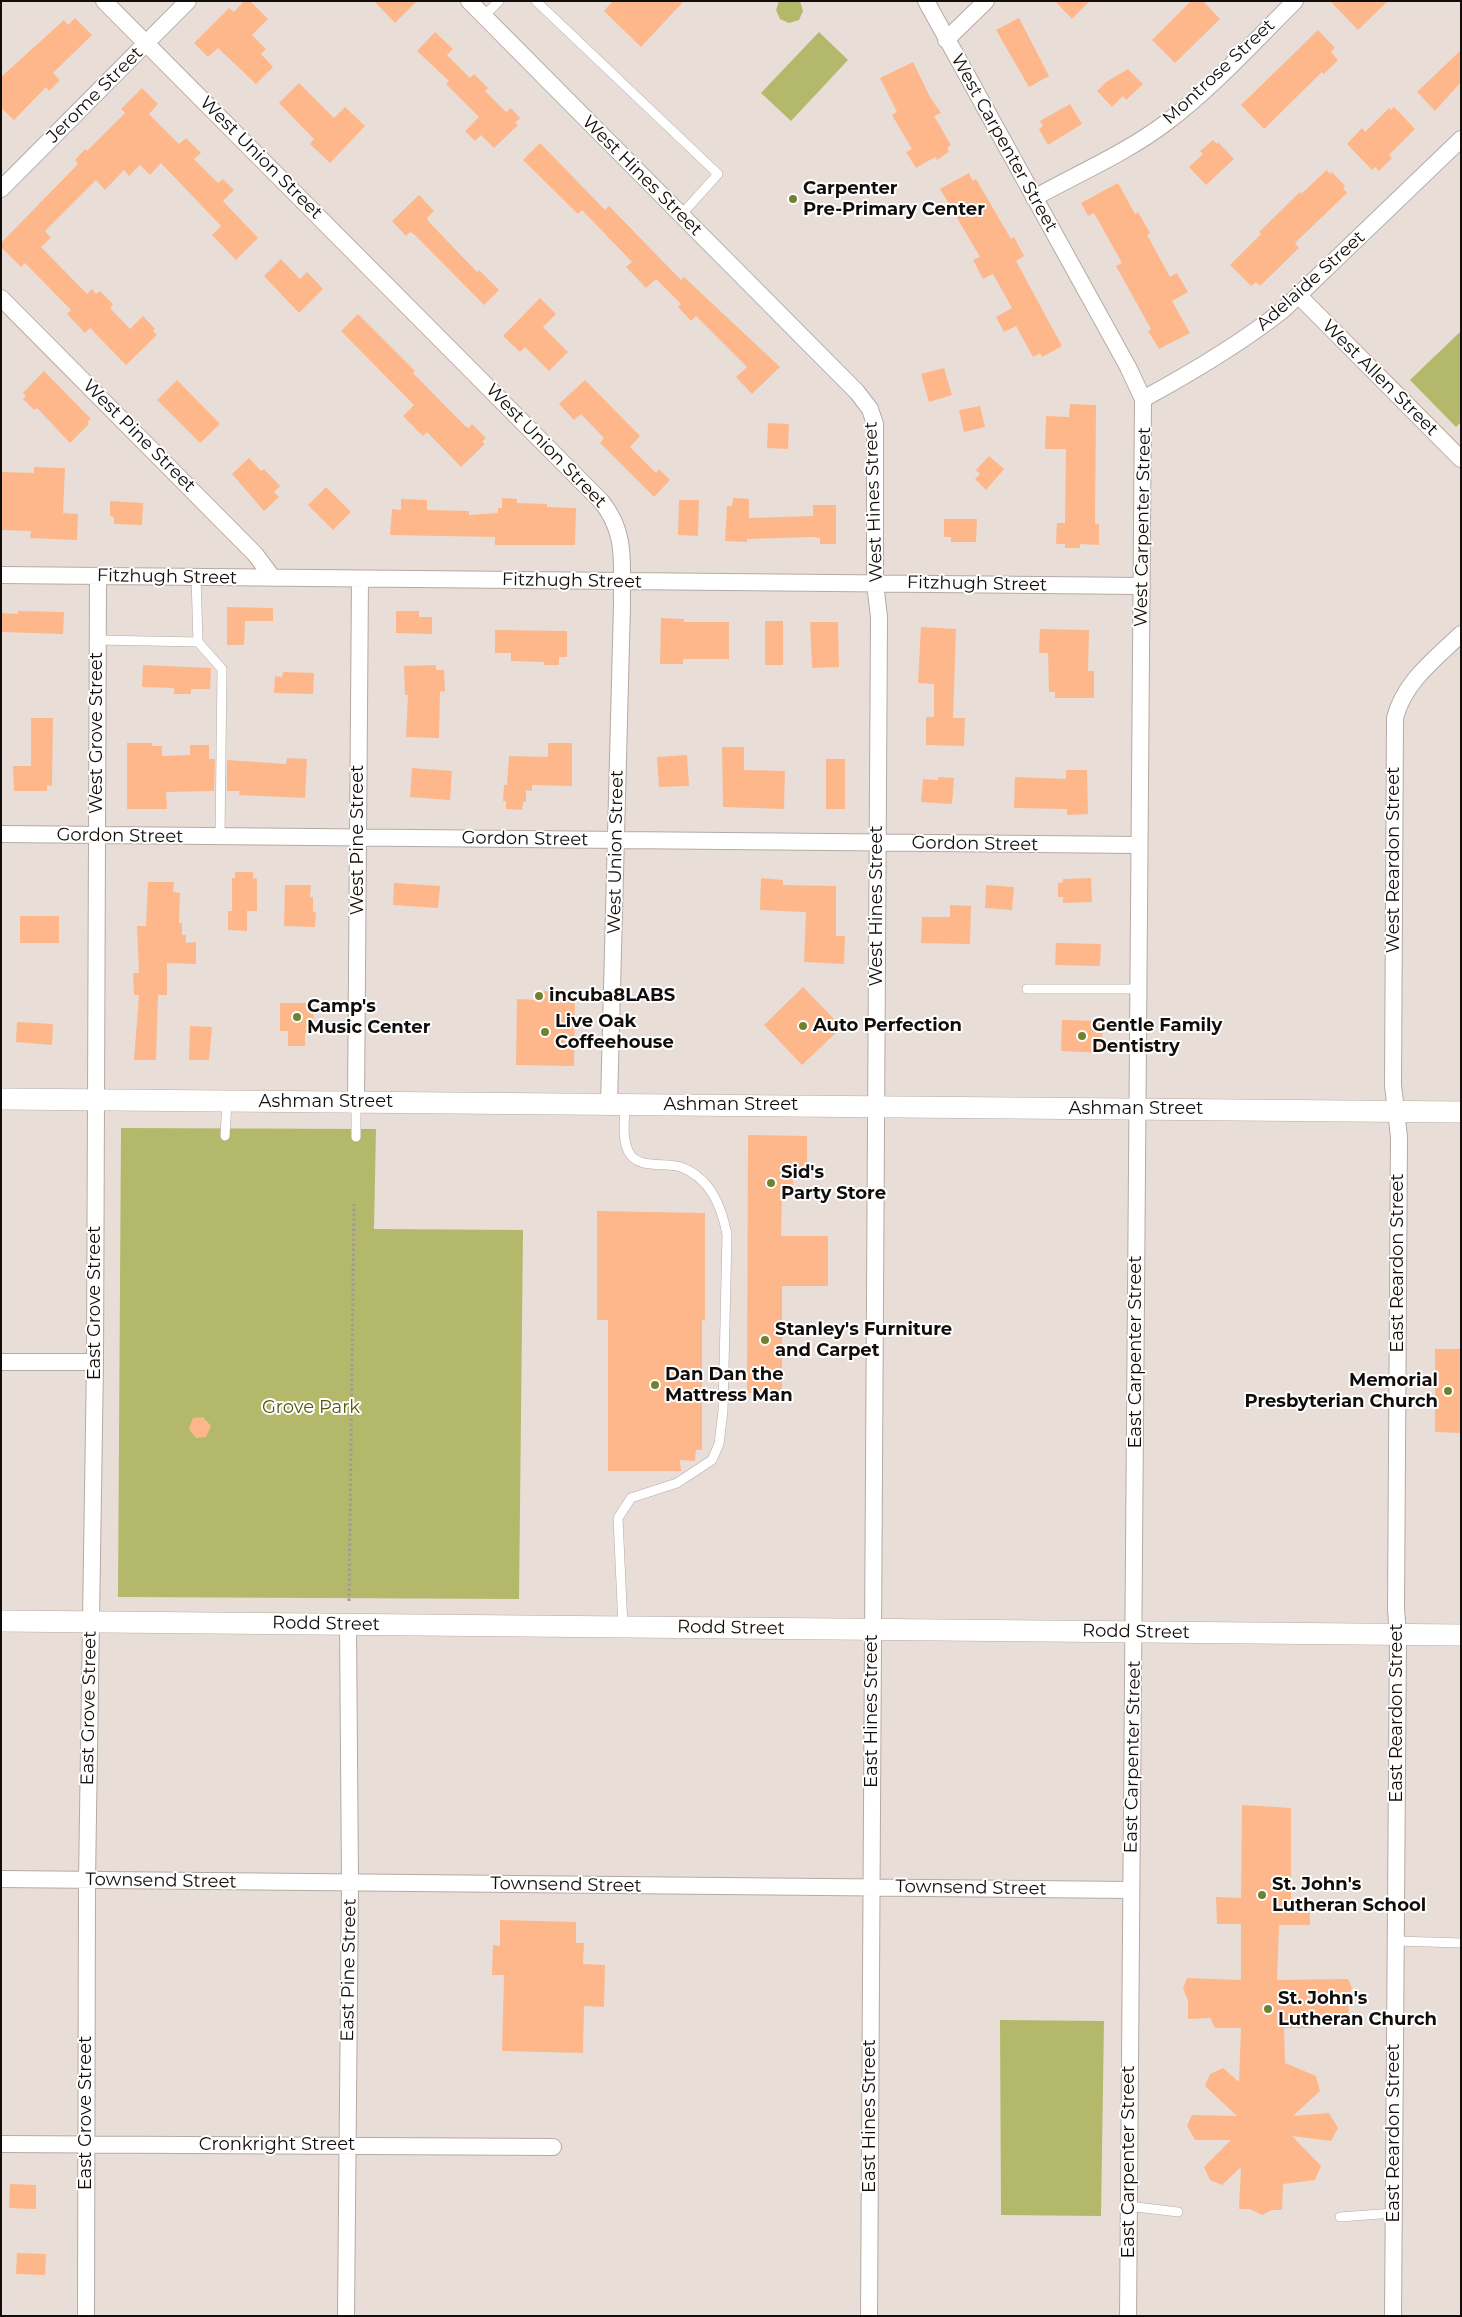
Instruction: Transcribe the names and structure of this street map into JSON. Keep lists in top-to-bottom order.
{
  "streets": {
    "street": [
      "Montrose Street",
      "Jerome Street",
      "West Carpenter Street",
      "West Union Street",
      "West Hines Street",
      "Adelaide Street",
      "West Allen Street",
      "West Pine Street",
      "Fitzhugh Street",
      "West Grove Street",
      "Gordon Street",
      "West Reardon Street",
      "Ashman Street",
      "East Reardon Street",
      "East Grove Street",
      "East Carpenter Street",
      "Rodd Street",
      "East Hines Street",
      "Townsend Street",
      "East Pine Street",
      "Cronkright Street"
    ]
  },
  "crossings": [
    ["Montrose Street", "West Carpenter Street"],
    ["Jerome Street", "West Union Street"],
    ["West Carpenter Street", "Adelaide Street"],
    ["West Carpenter Street", "Fitzhugh Street"],
    ["West Carpenter Street", "Gordon Street"],
    ["West Carpenter Street", "Ashman Street"],
    ["West Carpenter Street", "East Carpenter Street"],
    ["West Union Street", "Fitzhugh Street"],
    ["West Union Street", "Gordon Street"],
    ["West Union Street", "Ashman Street"],
    ["West Hines Street", "Fitzhugh Street"],
    ["West Hines Street", "Gordon Street"],
    ["West Hines Street", "Ashman Street"],
    ["West Hines Street", "East Hines Street"],
    ["Adelaide Street", "West Allen Street"],
    ["West Pine Street", "Fitzhugh Street"],
    ["West Pine Street", "Gordon Street"],
    ["West Pine Street", "Ashman Street"],
    ["Fitzhugh Street", "West Grove Street"],
    ["West Grove Street", "Gordon Street"],
    ["West Grove Street", "Ashman Street"],
    ["West Grove Street", "East Grove Street"],
    ["West Reardon Street", "Ashman Street"],
    ["West Reardon Street", "East Reardon Street"],
    ["Ashman Street", "East Reardon Street"],
    ["Ashman Street", "East Grove Street"],
    ["Ashman Street", "East Carpenter Street"],
    ["Ashman Street", "East Hines Street"],
    ["East Reardon Street", "Rodd Street"],
    ["East Grove Street", "Rodd Street"],
    ["East Grove Street", "Townsend Street"],
    ["East Grove Street", "Cronkright Street"],
    ["East Carpenter Street", "Rodd Street"],
    ["East Carpenter Street", "Townsend Street"],
    ["Rodd Street", "East Hines Street"],
    ["Rodd Street", "East Pine Street"],
    ["East Hines Street", "Townsend Street"],
    ["Townsend Street", "East Pine Street"],
    ["East Pine Street", "Cronkright Street"]
  ],
  "parks": ["Grove Park"],
  "places": [
    "Carpenter Pre-Primary Center",
    "incuba8LABS",
    "Camp's Music Center",
    "Auto Perfection",
    "Live Oak Coffeehouse",
    "Gentle Family Dentistry",
    "Sid's Party Store",
    "Stanley's Furniture and Carpet",
    "Dan Dan the Mattress Man",
    "Memorial Presbyterian Church",
    "St. John's Lutheran School",
    "St. John's Lutheran Church"
  ]
}
